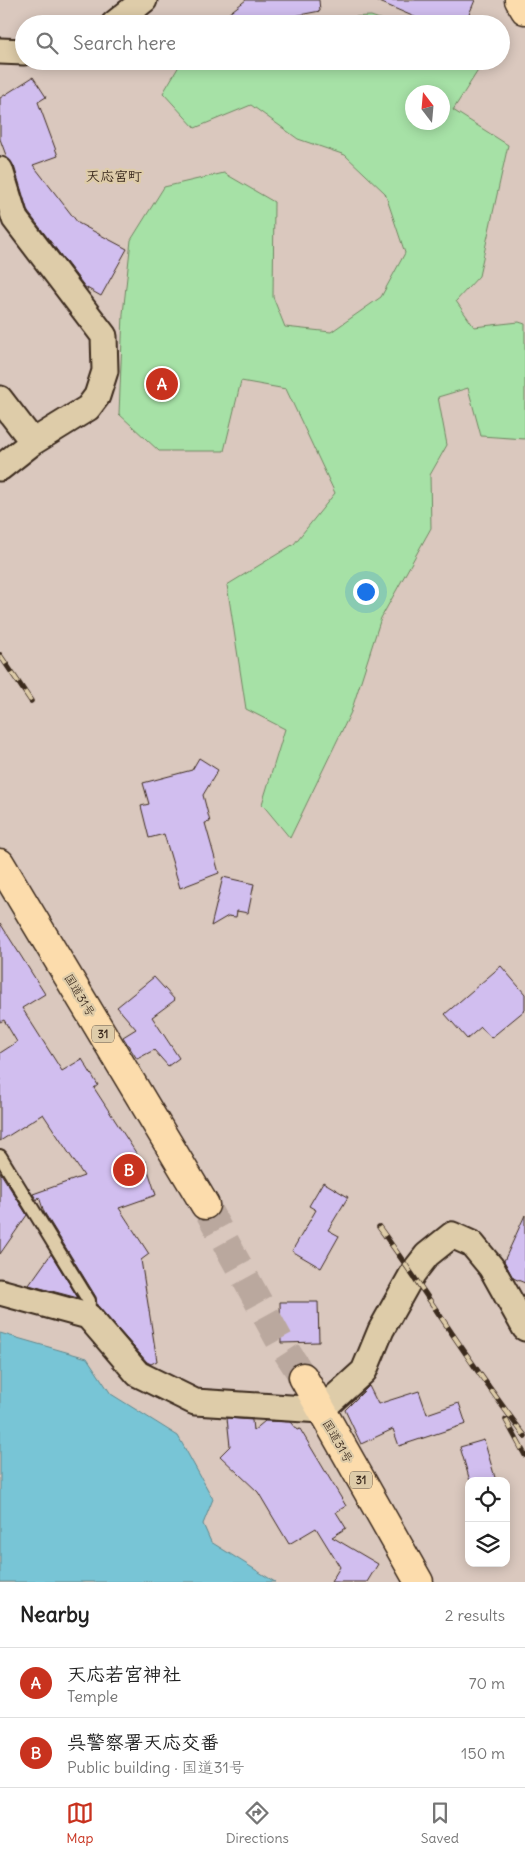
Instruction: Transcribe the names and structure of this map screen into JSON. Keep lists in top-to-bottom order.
{
  "streets": {
    "highway": ["国道31号", "31"]
  },
  "districts": ["天応宮町"],
  "north": "top",
  "page": {
    "search": "Search here",
    "pins": ["A", "B"],
    "heading": ["Nearby", "2 results"],
    "list": [
      {
        "mark": "A",
        "name": "天応若宮神社",
        "note": "Temple",
        "value": "70 m"
      },
      {
        "mark": "B",
        "name": "呉警察署天応交番",
        "note": "Public building · 国道31号",
        "value": "150 m"
      }
    ],
    "nav": ["Map", "Directions", "Saved"]
  }
}
